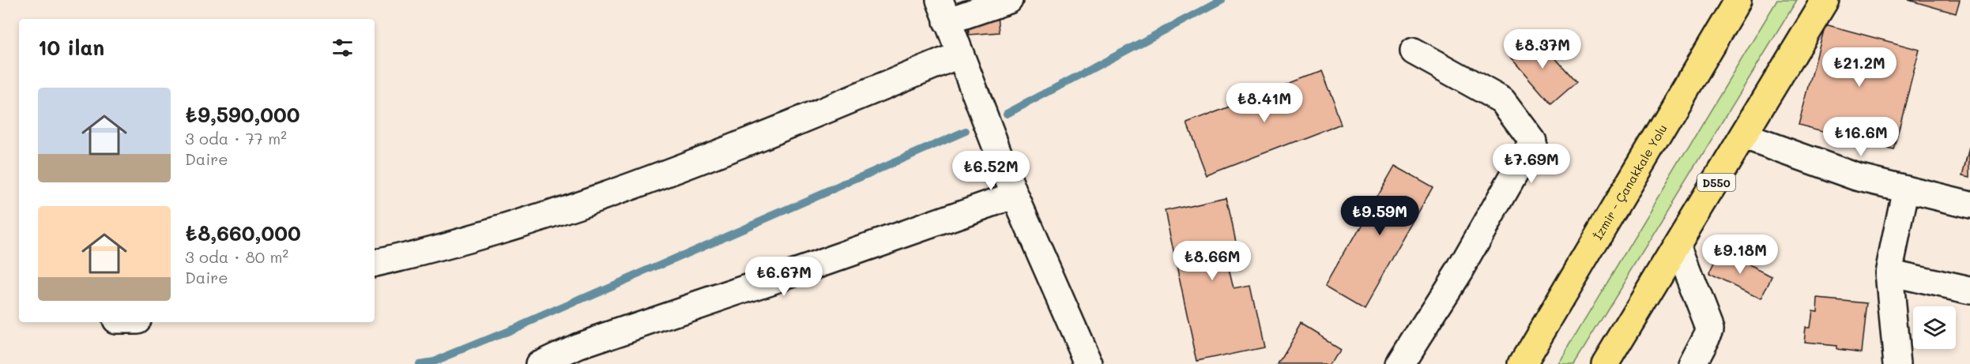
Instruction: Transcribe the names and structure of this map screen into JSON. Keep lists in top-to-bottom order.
{
  "streets": {
    "highway": ["İzmir - Çanakkale Yolu", "D550"]
  },
  "page": {
    "heading": "10 ilan",
    "price": [
      "₺8.37M",
      "₺21.2M",
      "₺8.41M",
      "₺16.6M",
      "₺7.69M",
      "₺6.52M",
      "₺9.59M",
      "₺9.18M",
      "₺8.66M",
      "₺6.67M"
    ],
    "list": [
      {
        "name": "₺9,590,000",
        "note": "3 oda · 77 m² · Daire"
      },
      {
        "name": "₺8,660,000",
        "note": "3 oda · 80 m² · Daire"
      }
    ]
  }
}
